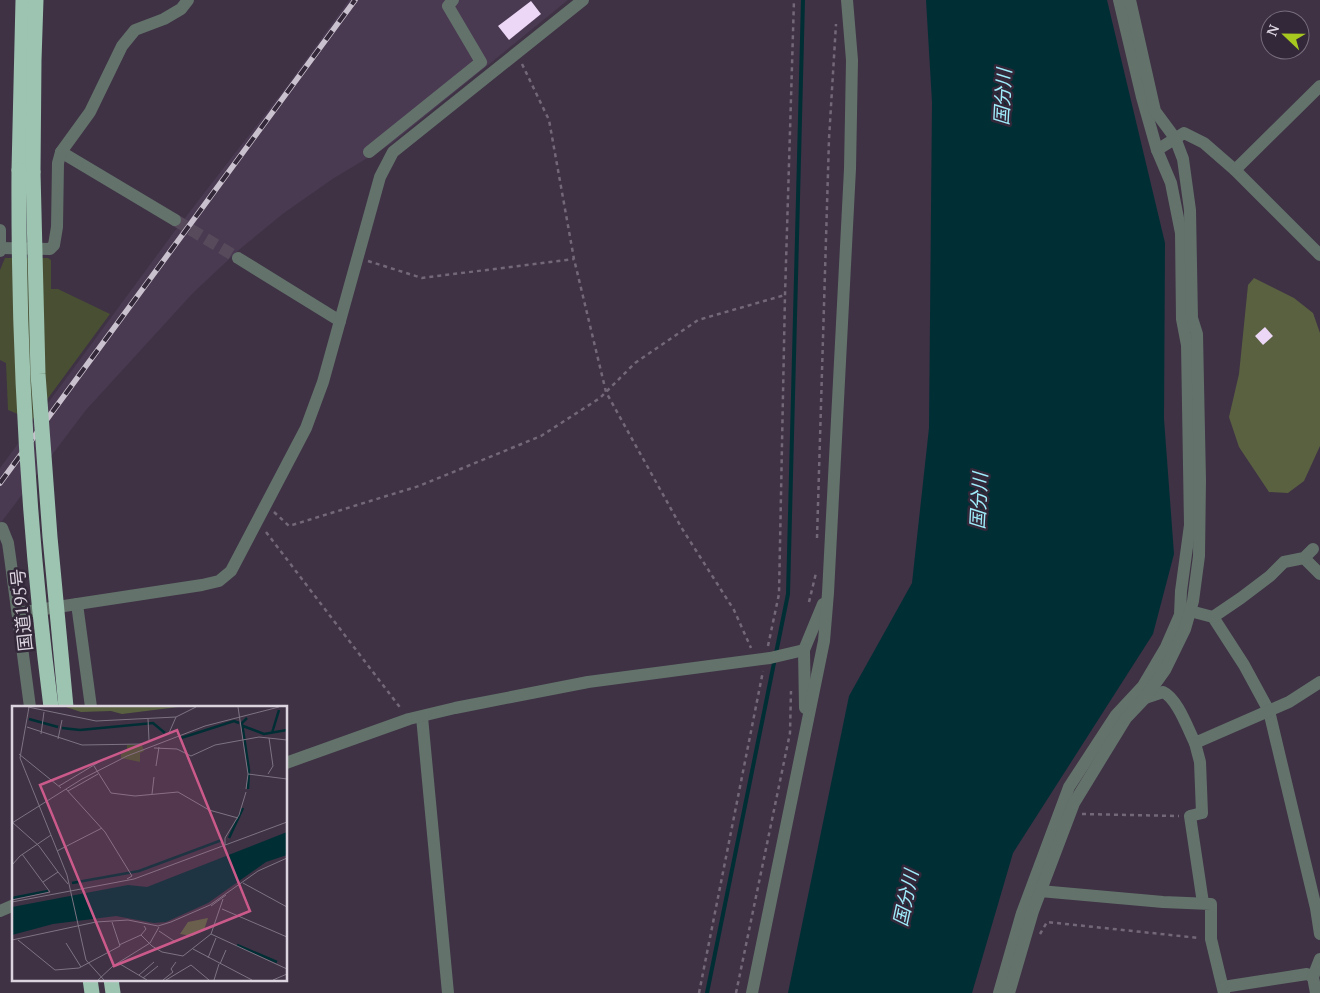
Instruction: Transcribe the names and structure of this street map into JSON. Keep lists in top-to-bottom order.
{
  "streets": {
    "highway": ["国道195号"]
  },
  "water": ["国分川"],
  "north": "left"
}
